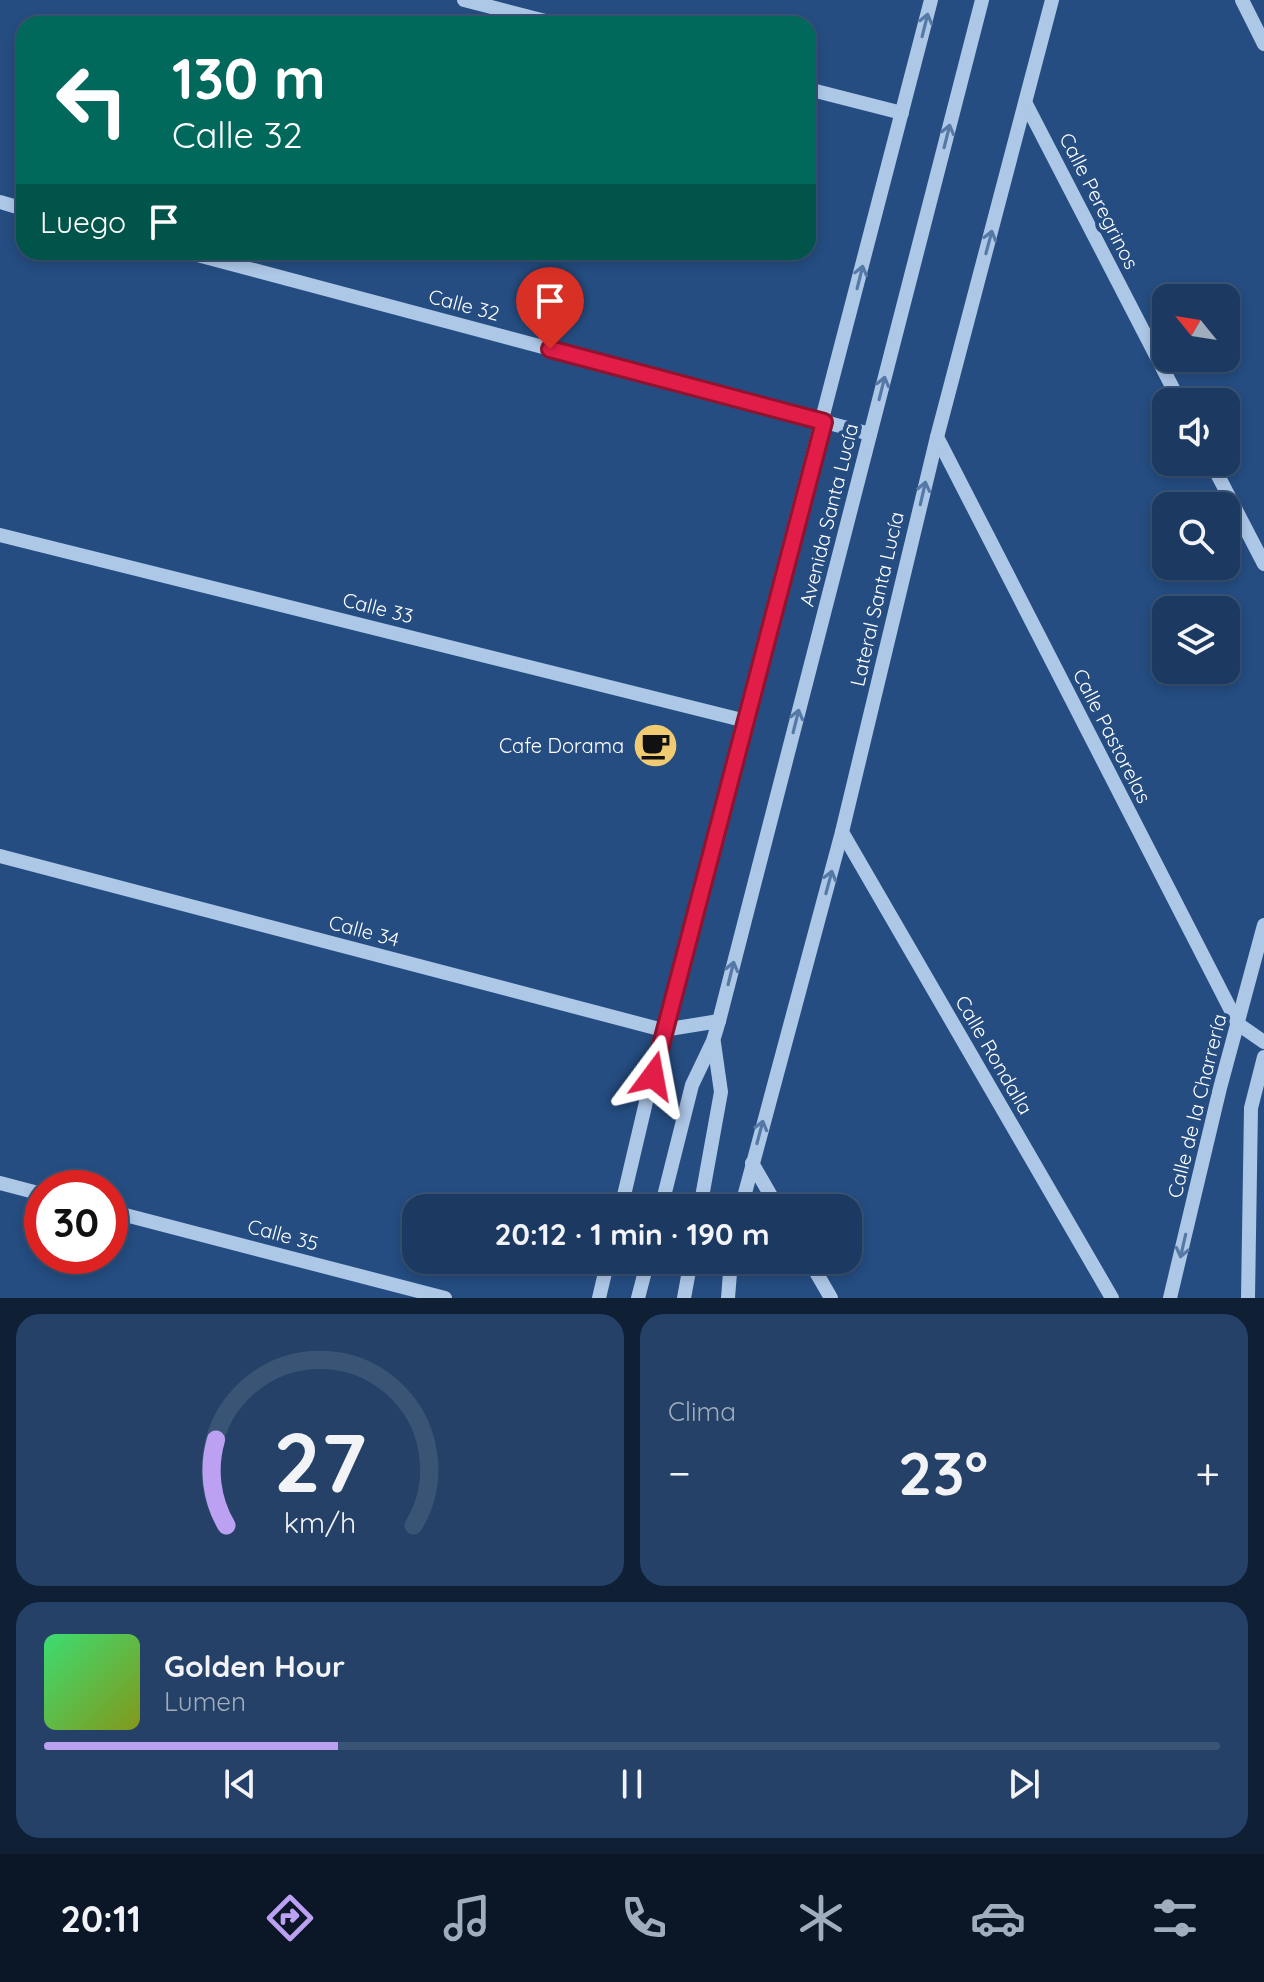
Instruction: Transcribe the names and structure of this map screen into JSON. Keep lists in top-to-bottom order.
{
  "streets": {
    "street": [
      "Calle Peregrinos",
      "Calle 32",
      "Avenida Santa Lucía",
      "Lateral Santa Lucía",
      "Calle 33",
      "Calle Pastorelas",
      "Calle 34",
      "Calle Rondalla",
      "Calle de la Charrería",
      "Calle 35"
    ]
  },
  "crossings": [
    ["Calle Peregrinos", "Lateral Santa Lucía"],
    ["Calle 32", "Avenida Santa Lucía"],
    ["Avenida Santa Lucía", "Calle 34"],
    ["Lateral Santa Lucía", "Calle Pastorelas"],
    ["Lateral Santa Lucía", "Calle Rondalla"],
    ["Calle Pastorelas", "Calle de la Charrería"]
  ],
  "places": {
    "cafe": ["Cafe Dorama"]
  },
  "north": "top left",
  "page": {
    "turn": ["130 m", "Calle 32"],
    "then": "Luego",
    "limit": "30",
    "trip": "20:12 · 1 min · 190 m",
    "tile": "Clima",
    "heat": ["−", "23°", "+"],
    "song": ["Golden Hour", "Lumen"],
    "tabs": "20:11",
    "gauge": ["27", "km/h"]
  }
}
